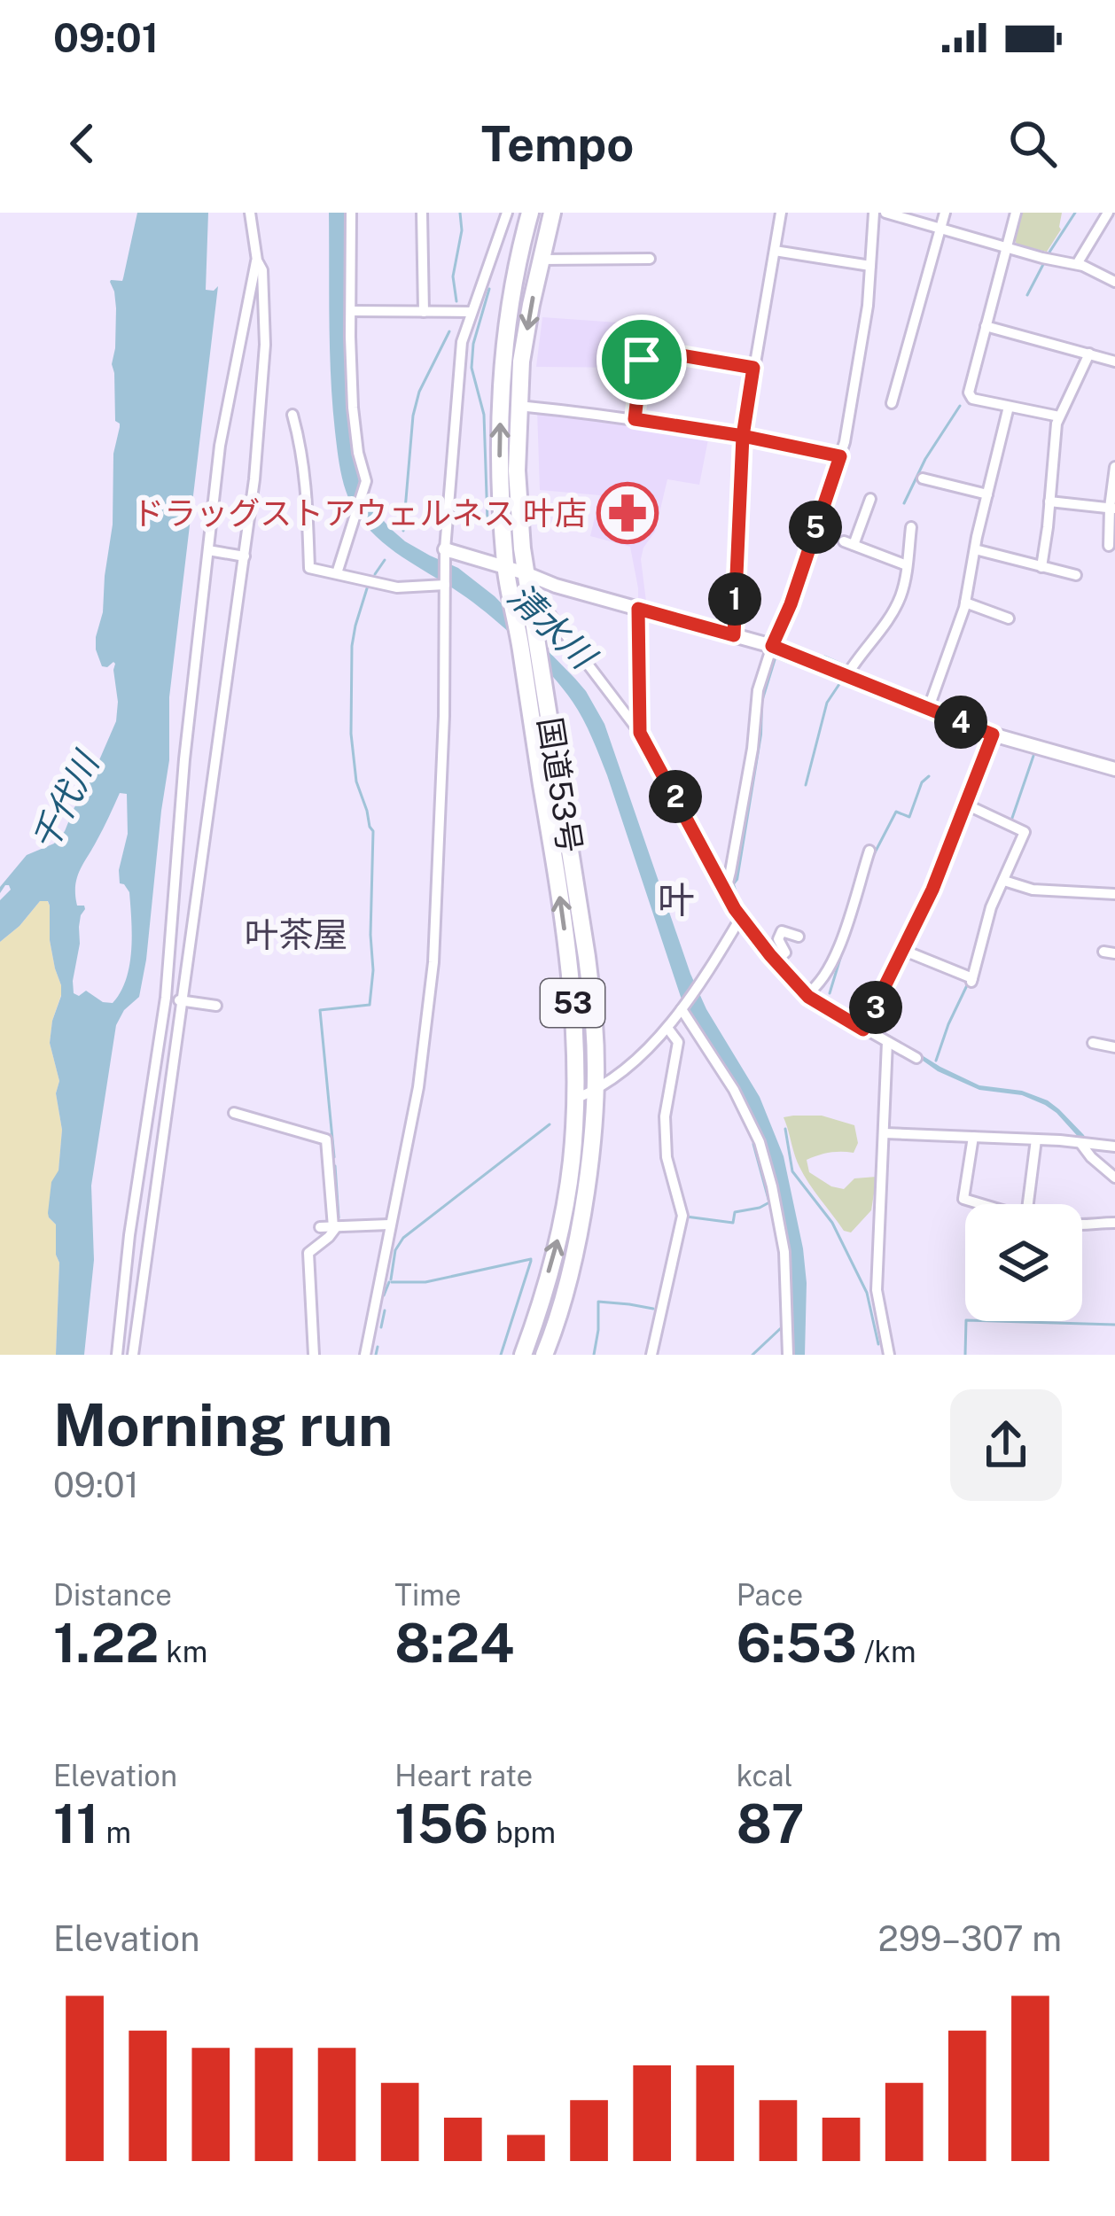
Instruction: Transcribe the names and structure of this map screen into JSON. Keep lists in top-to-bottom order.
{
  "streets": {
    "highway": ["国道53号", "53"]
  },
  "districts": ["叶", "叶茶屋"],
  "water": ["清水川", "千代川"],
  "places": {
    "pharmacy": ["ドラッグストアウェルネス 叶店"]
  },
  "page": {
    "status": "09:01",
    "header": "Tempo",
    "pins": [
      "5",
      "1",
      "4",
      "2",
      "3"
    ],
    "heading": ["Morning run", "09:01"],
    "stats": [
      ["Distance", "1.22 km"],
      ["Time", "8:24"],
      ["Pace", "6:53 /km"],
      ["Elevation", "11 m"],
      ["Heart rate", "156 bpm"],
      ["kcal", "87"]
    ],
    "chart": ["Elevation", "299–307 m"]
  }
}
